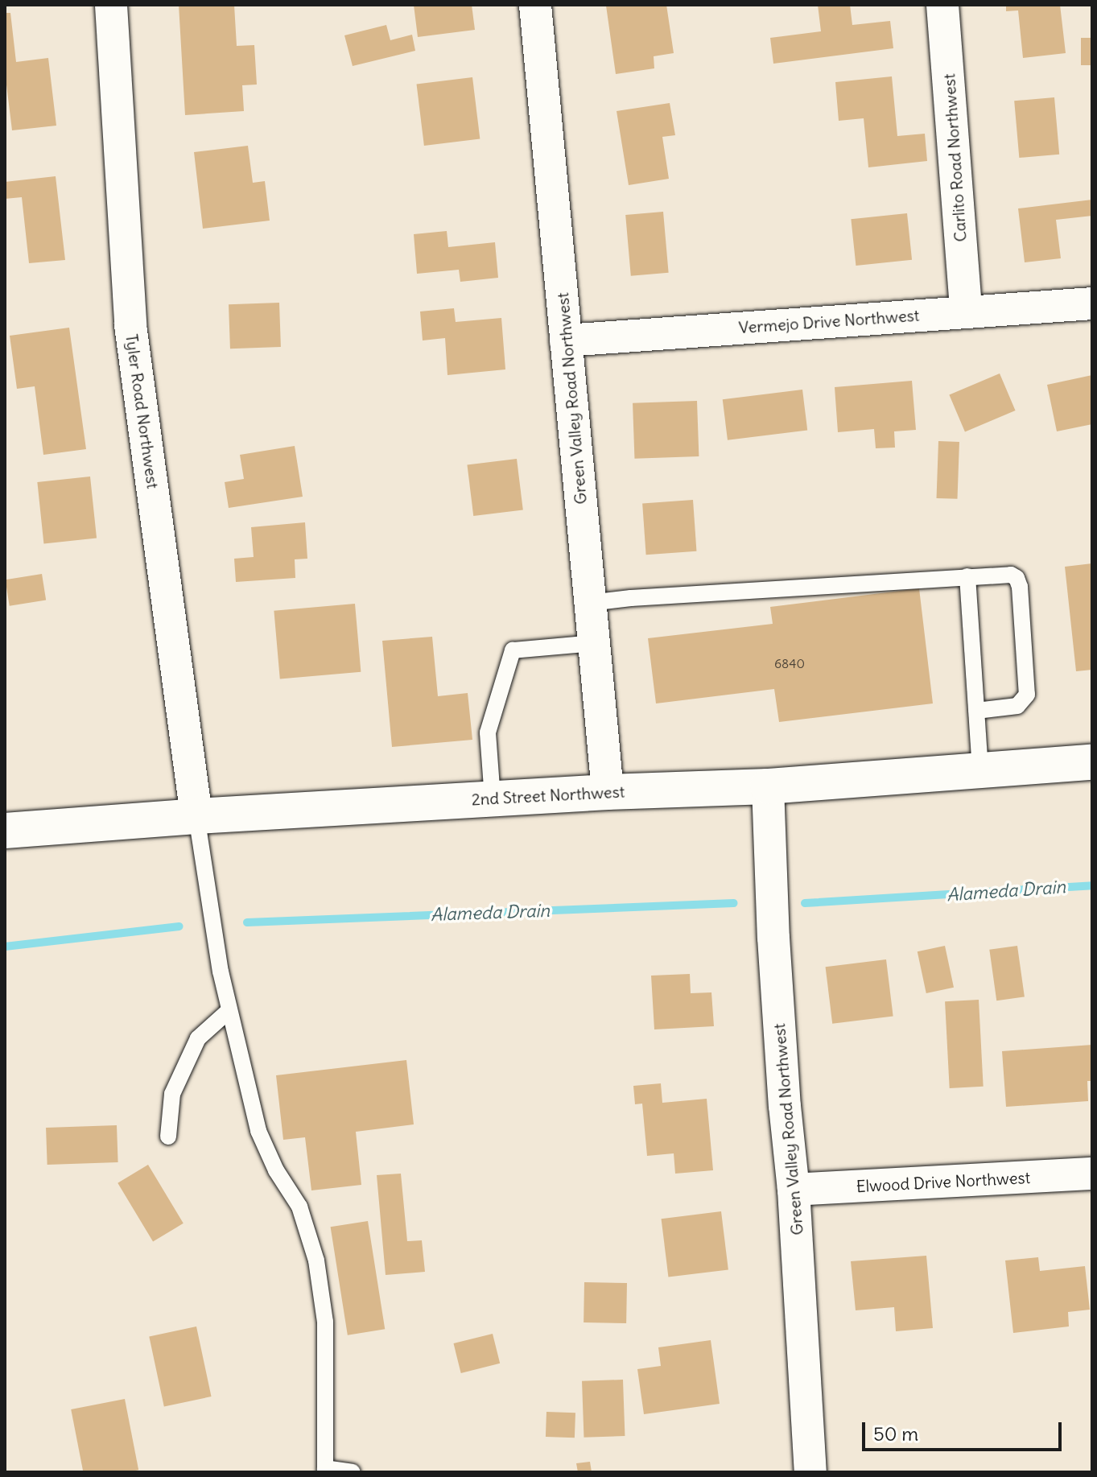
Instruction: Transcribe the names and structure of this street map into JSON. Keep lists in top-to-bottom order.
{
  "streets": {
    "main road": ["2nd Street Northwest"],
    "street": [
      "Carlito Road Northwest",
      "Vermejo Drive Northwest",
      "Green Valley Road Northwest",
      "Tyler Road Northwest",
      "Elwood Drive Northwest"
    ]
  },
  "crossings": [
    ["Carlito Road Northwest", "Vermejo Drive Northwest"],
    ["Vermejo Drive Northwest", "Green Valley Road Northwest"],
    ["Green Valley Road Northwest", "2nd Street Northwest"],
    ["Green Valley Road Northwest", "Elwood Drive Northwest"],
    ["Tyler Road Northwest", "2nd Street Northwest"]
  ],
  "water": ["Alameda Drain"],
  "house_numbers": ["6840"],
  "scale_bar": "50 m"
}
